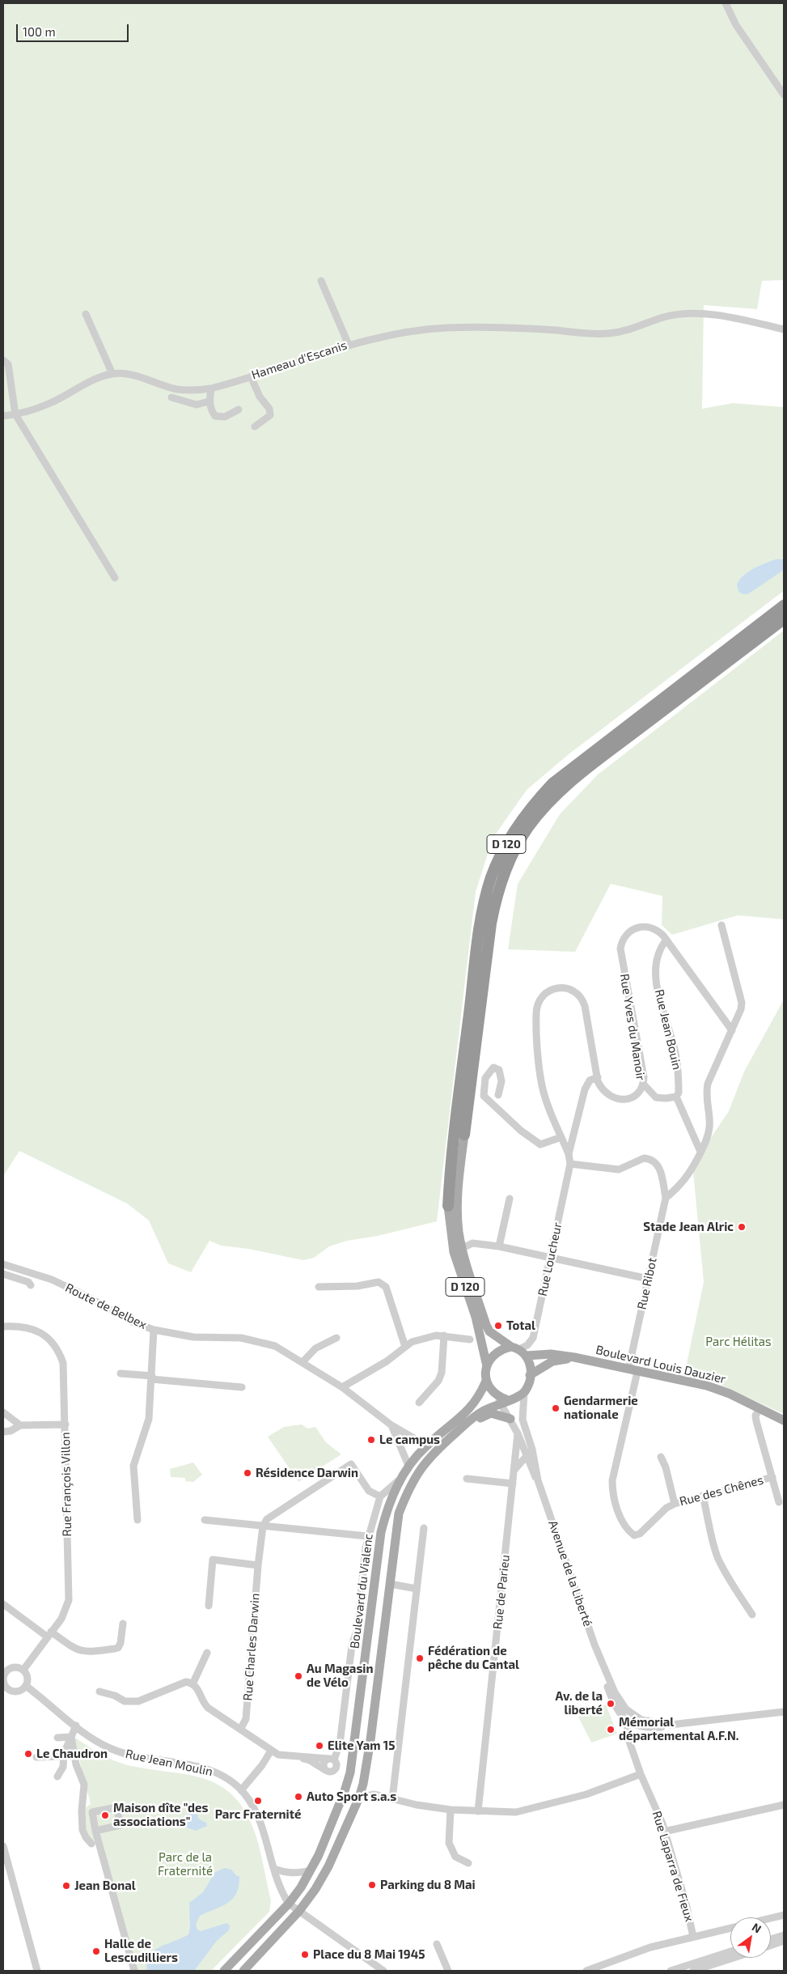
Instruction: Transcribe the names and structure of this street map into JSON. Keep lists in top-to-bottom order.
{
  "streets": {
    "highway": ["D 120"],
    "main road": ["Boulevard Louis Dauzier", "Boulevard du Vialenc"],
    "street": [
      "Hameau d'Escanis",
      "Rue Yves du Manoir",
      "Rue Jean Bouin",
      "Rue Loucheur",
      "Rue Ribot",
      "Route de Belbex",
      "Rue François Villon",
      "Rue des Chênes",
      "Avenue de la Liberté",
      "Rue de Parieu",
      "Rue Charles Darwin",
      "Rue Jean Moulin",
      "Rue Laparra de Fieux"
    ]
  },
  "crossings": [
    ["D 120", "Rue Loucheur"],
    ["D 120", "Boulevard Louis Dauzier"],
    ["D 120", "Avenue de la Liberté"],
    ["D 120", "Boulevard du Vialenc"],
    ["Rue Yves du Manoir", "Rue Jean Bouin"],
    ["Rue Yves du Manoir", "Rue Loucheur"],
    ["Rue Loucheur", "Boulevard Louis Dauzier"],
    ["Rue Loucheur", "Avenue de la Liberté"],
    ["Rue Loucheur", "Boulevard du Vialenc"],
    ["Rue Ribot", "Boulevard Louis Dauzier"],
    ["Rue Ribot", "Rue des Chênes"],
    ["Route de Belbex", "Boulevard du Vialenc"],
    ["Boulevard Louis Dauzier", "Avenue de la Liberté"],
    ["Boulevard Louis Dauzier", "Boulevard du Vialenc"],
    ["Rue François Villon", "Rue Jean Moulin"],
    ["Avenue de la Liberté", "Boulevard du Vialenc"],
    ["Avenue de la Liberté", "Rue de Parieu"],
    ["Avenue de la Liberté", "Rue Laparra de Fieux"],
    ["Boulevard du Vialenc", "Rue Jean Moulin"]
  ],
  "parks": ["Parc Hélitas", "Parc de la Fraternité"],
  "places": [
    "Stade Jean Alric",
    "Total",
    "Gendarmerie nationale",
    "Le campus",
    "Résidence Darwin",
    "Fédération de pêche du Cantal",
    "Au Magasin de Vélo",
    "Av. de la liberté",
    "Mémorial départemental A.F.N.",
    "Elite Yam 15",
    "Le Chaudron",
    "Auto Sport s.a.s",
    "Parc Fraternité",
    "Maison dîte \"des associations\"",
    "Parking du 8 Mai",
    "Jean Bonal",
    "Halle de Lescudilliers",
    "Place du 8 Mai 1945"
  ],
  "scale_bar": "100 m",
  "north": "top right"
}
